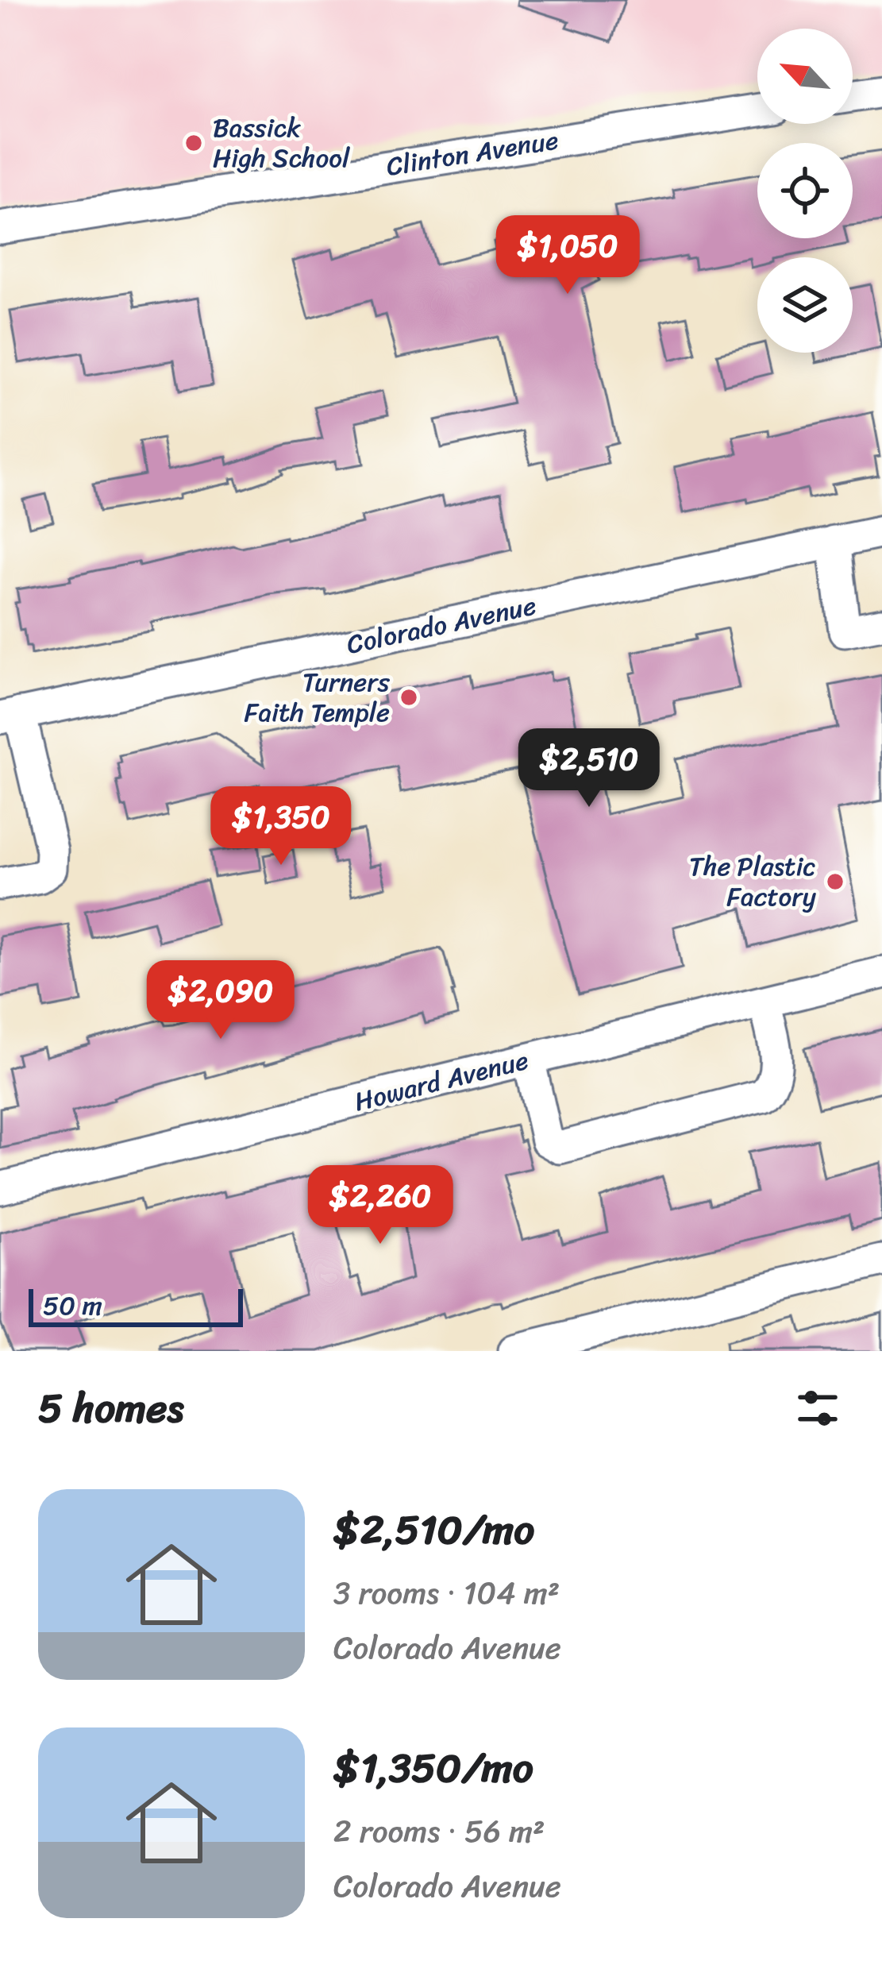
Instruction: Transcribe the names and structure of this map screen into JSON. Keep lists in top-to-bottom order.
{
  "streets": {
    "street": ["Clinton Avenue", "Colorado Avenue", "Howard Avenue"]
  },
  "places": ["Bassick High School", "Turners Faith Temple", "The Plastic Factory"],
  "scale_bar": "50 m",
  "north": "top left",
  "page": {
    "price": [
      "$1,050",
      "$2,510",
      "$1,350",
      "$2,090",
      "$2,260"
    ],
    "scale": "50 m",
    "heading": "5 homes",
    "list": [
      {
        "name": "$2,510/mo",
        "note": "3 rooms · 104 m² · Colorado Avenue"
      },
      {
        "name": "$1,350/mo",
        "note": "2 rooms · 56 m² · Colorado Avenue"
      }
    ]
  }
}
